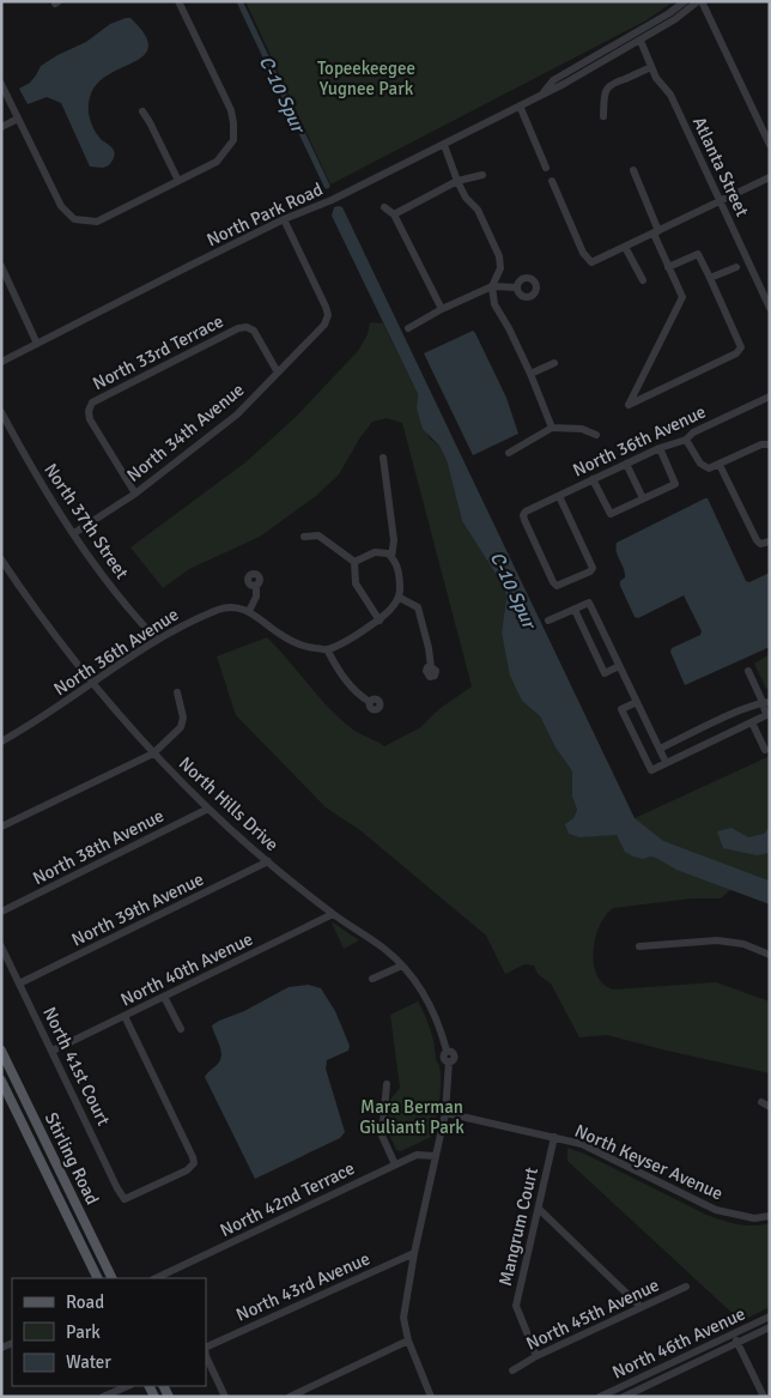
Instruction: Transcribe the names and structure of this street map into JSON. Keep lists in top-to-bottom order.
{
  "streets": {
    "main road": ["Stirling Road"],
    "street": [
      "Atlanta Street",
      "North Park Road",
      "North 33rd Terrace",
      "North 34th Avenue",
      "North 36th Avenue",
      "North 37th Street",
      "North Hills Drive",
      "North 38th Avenue",
      "North 39th Avenue",
      "North 40th Avenue",
      "North 41st Court",
      "North Keyser Avenue",
      "North 42nd Terrace",
      "Mangrum Court",
      "North 43rd Avenue",
      "North 45th Avenue",
      "North 46th Avenue"
    ]
  },
  "crossings": [
    ["Atlanta Street", "North Park Road"],
    ["North Park Road", "North 34th Avenue"],
    ["North 33rd Terrace", "North 34th Avenue"],
    ["North 34th Avenue", "North 37th Street"],
    ["North 36th Avenue", "North 37th Street"],
    ["North 36th Avenue", "North Hills Drive"],
    ["North Hills Drive", "North 38th Avenue"],
    ["North Hills Drive", "North 39th Avenue"],
    ["North Hills Drive", "North 40th Avenue"],
    ["North Hills Drive", "North Keyser Avenue"],
    ["North 39th Avenue", "North 41st Court"],
    ["North 40th Avenue", "North 41st Court"],
    ["North Keyser Avenue", "Mangrum Court"],
    ["Mangrum Court", "North 45th Avenue"]
  ],
  "water": ["C-10 Spur"],
  "parks": ["Topeekeegee Yugnee Park", "Mara Berman Giulianti Park"],
  "legend": ["Road", "Park", "Water"]
}
